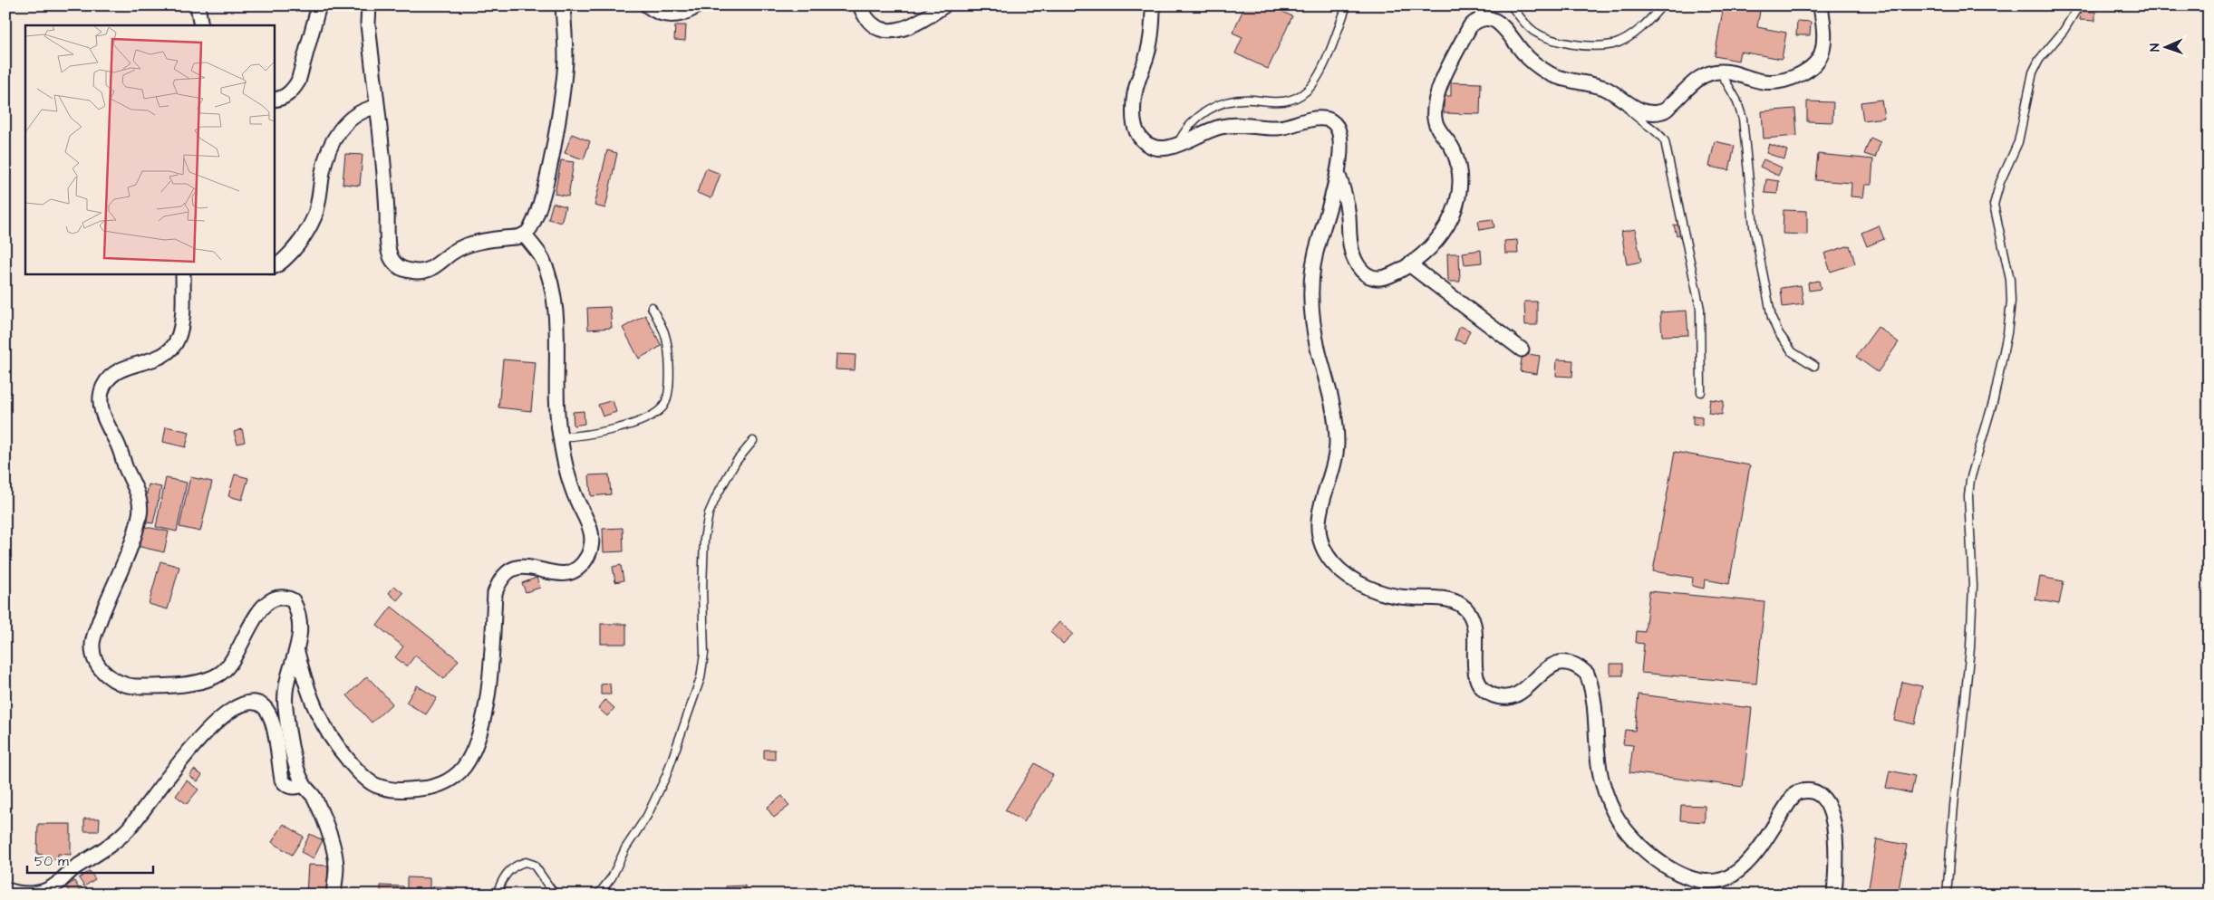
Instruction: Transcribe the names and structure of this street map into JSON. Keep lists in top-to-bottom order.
{
  "scale_bar": "50 m",
  "north": "left"
}
